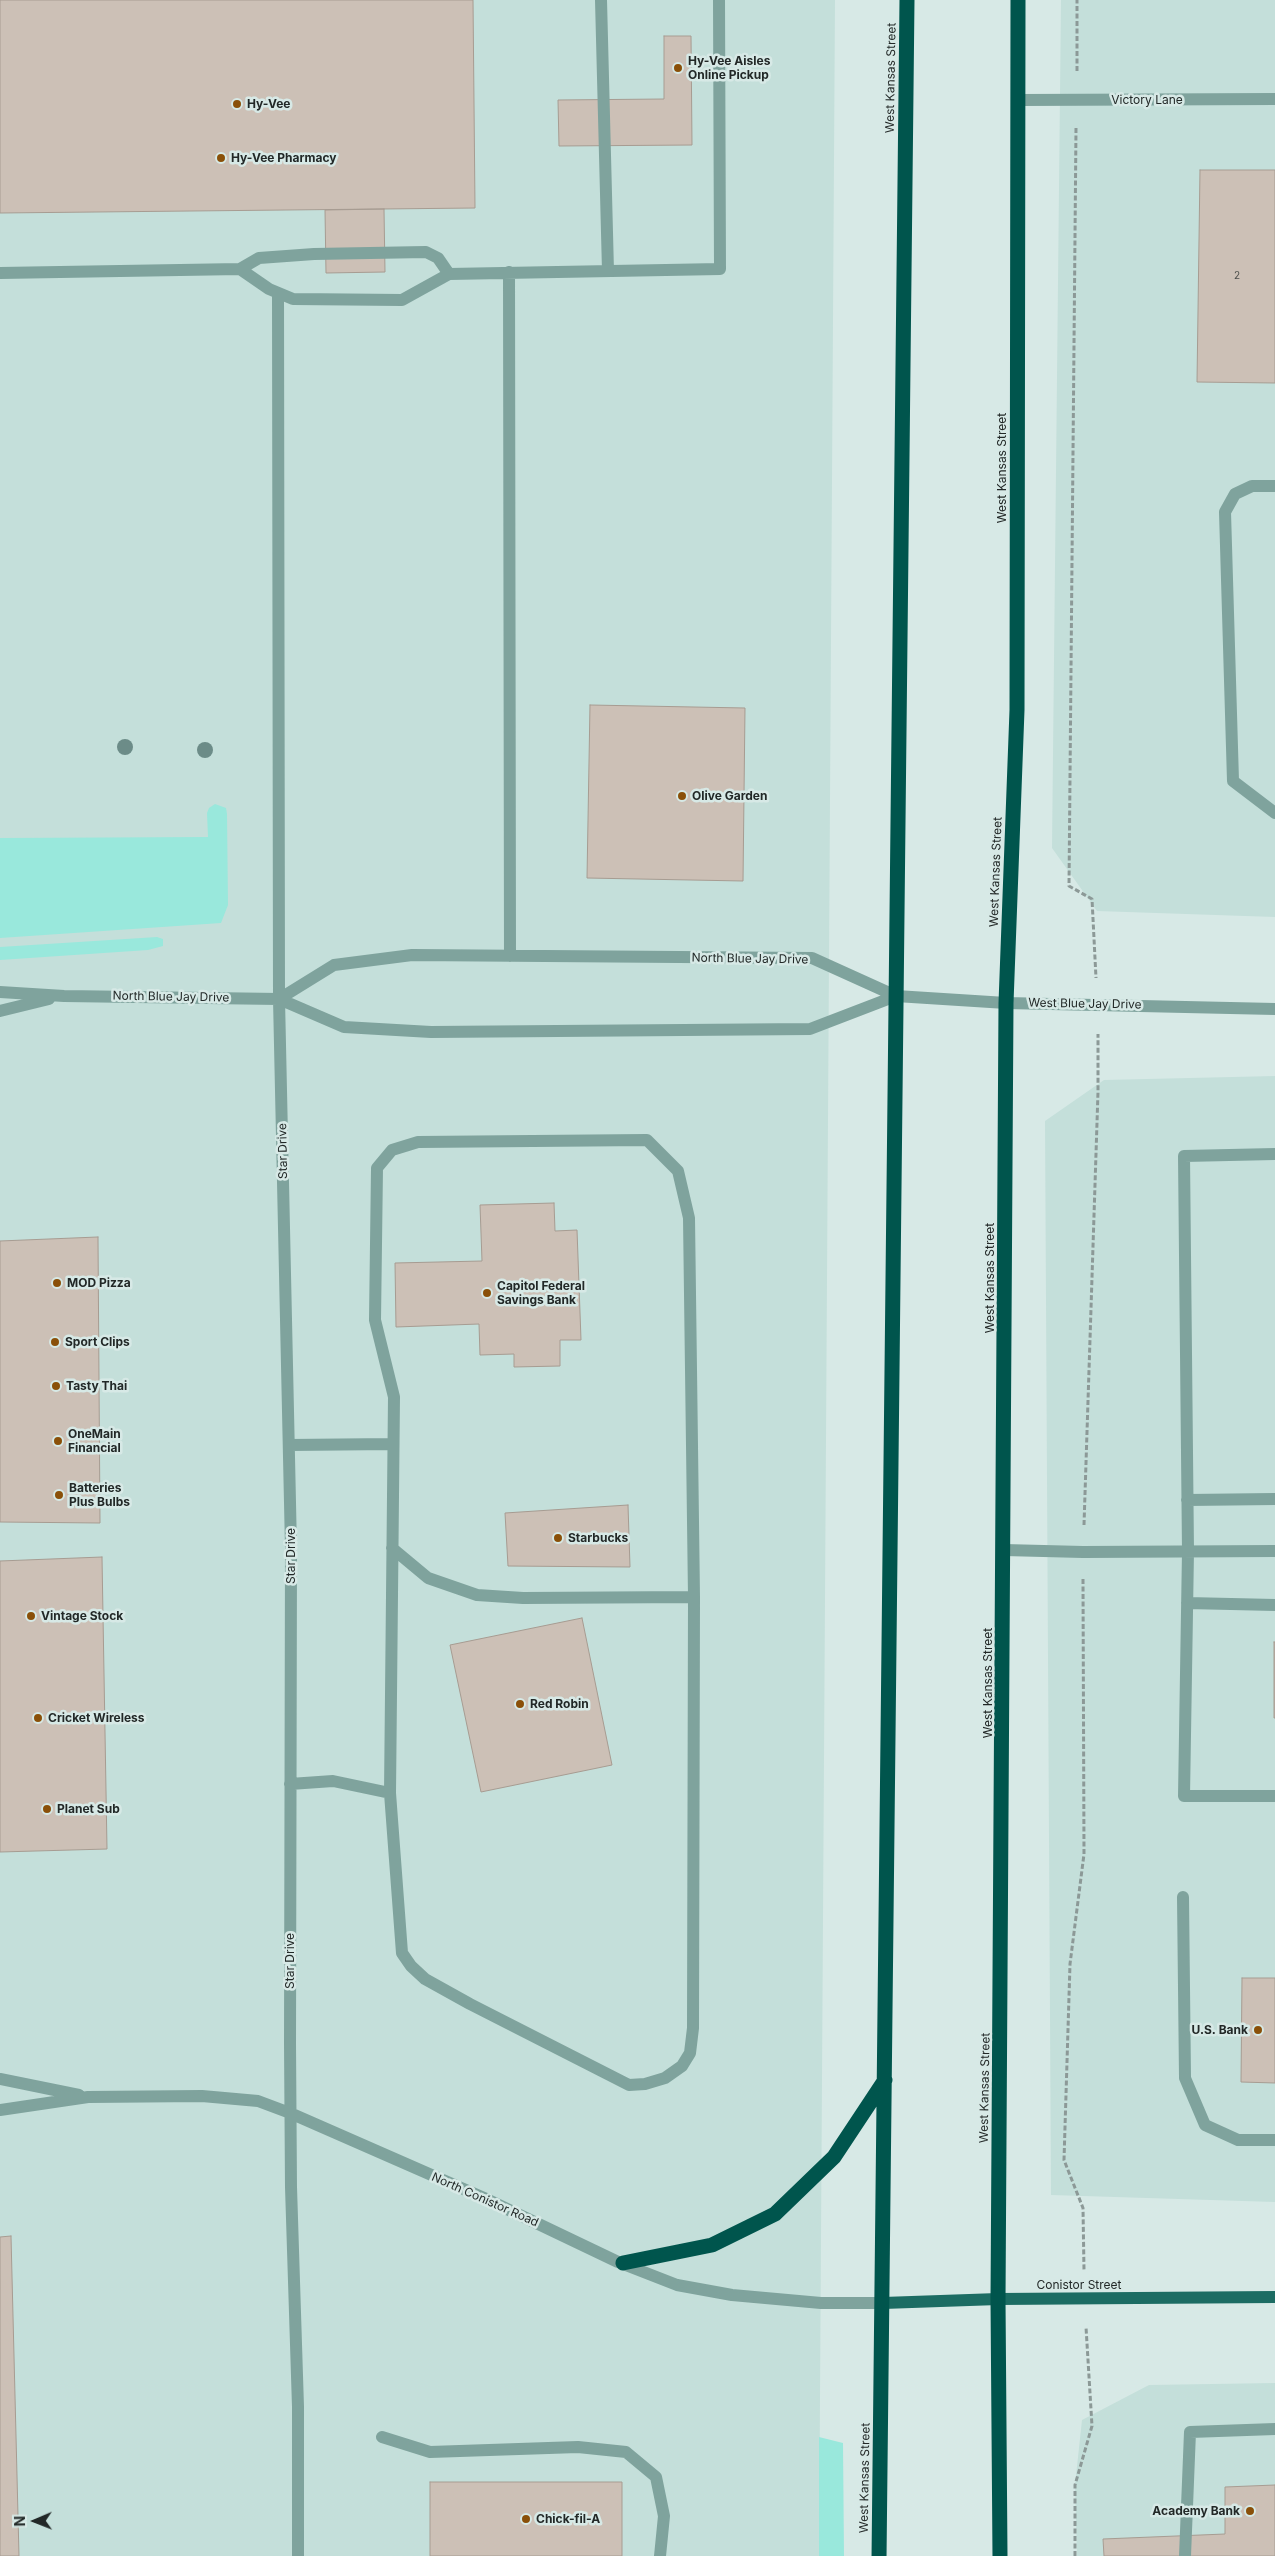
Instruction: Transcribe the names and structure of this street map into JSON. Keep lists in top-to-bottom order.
{
  "streets": {
    "highway": ["West Kansas Street"],
    "main road": ["Conistor Street"],
    "street": [
      "Victory Lane",
      "North Blue Jay Drive",
      "West Blue Jay Drive",
      "Star Drive",
      "North Conistor Road"
    ]
  },
  "crossings": [
    ["West Kansas Street", "Victory Lane"],
    ["West Kansas Street", "North Blue Jay Drive"],
    ["West Kansas Street", "West Blue Jay Drive"],
    ["West Kansas Street", "North Conistor Road"],
    ["West Kansas Street", "Conistor Street"],
    ["North Blue Jay Drive", "West Blue Jay Drive"],
    ["North Blue Jay Drive", "Star Drive"],
    ["Star Drive", "North Conistor Road"],
    ["North Conistor Road", "Conistor Street"]
  ],
  "places": [
    "Hy-Vee Aisles Online Pickup",
    "Hy-Vee",
    "Hy-Vee Pharmacy",
    "Olive Garden",
    "MOD Pizza",
    "Capitol Federal Savings Bank",
    "Sport Clips",
    "Tasty Thai",
    "OneMain Financial",
    "Batteries Plus Bulbs",
    "Starbucks",
    "Vintage Stock",
    "Red Robin",
    "Cricket Wireless",
    "Planet Sub",
    "U.S. Bank",
    "Academy Bank",
    "Chick-fil-A"
  ],
  "house_numbers": ["2"],
  "north": "left"
}
